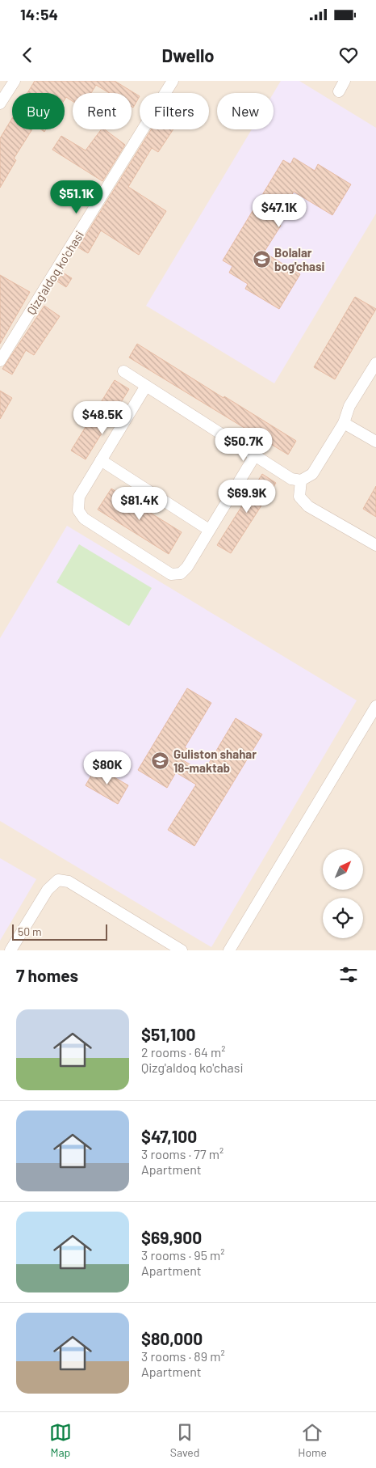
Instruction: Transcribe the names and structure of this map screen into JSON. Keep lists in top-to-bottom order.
{
  "streets": {
    "street": ["Qizg'aldoq ko'chasi"]
  },
  "places": {
    "school or university": ["Bolalar bog'chasi", "Guliston shahar 18-maktab"]
  },
  "scale_bar": "50 m",
  "north": "top right",
  "page": {
    "status": "14:54",
    "header": "Dwello",
    "chip": [
      "Buy",
      "Rent",
      "Filters",
      "New"
    ],
    "price": [
      "$51.1K",
      "$47.1K",
      "$48.5K",
      "$50.7K",
      "$69.9K",
      "$81.4K",
      "$80K"
    ],
    "scale": "50 m",
    "heading": "7 homes",
    "list": [
      {
        "name": "$51,100",
        "note": "2 rooms · 64 m² · Qizg'aldoq ko'chasi"
      },
      {
        "name": "$47,100",
        "note": "3 rooms · 77 m² · Apartment"
      },
      {
        "name": "$69,900",
        "note": "3 rooms · 95 m² · Apartment"
      },
      {
        "name": "$80,000",
        "note": "3 rooms · 89 m² · Apartment"
      }
    ],
    "tabs": ["Map", "Saved", "Home"]
  }
}
